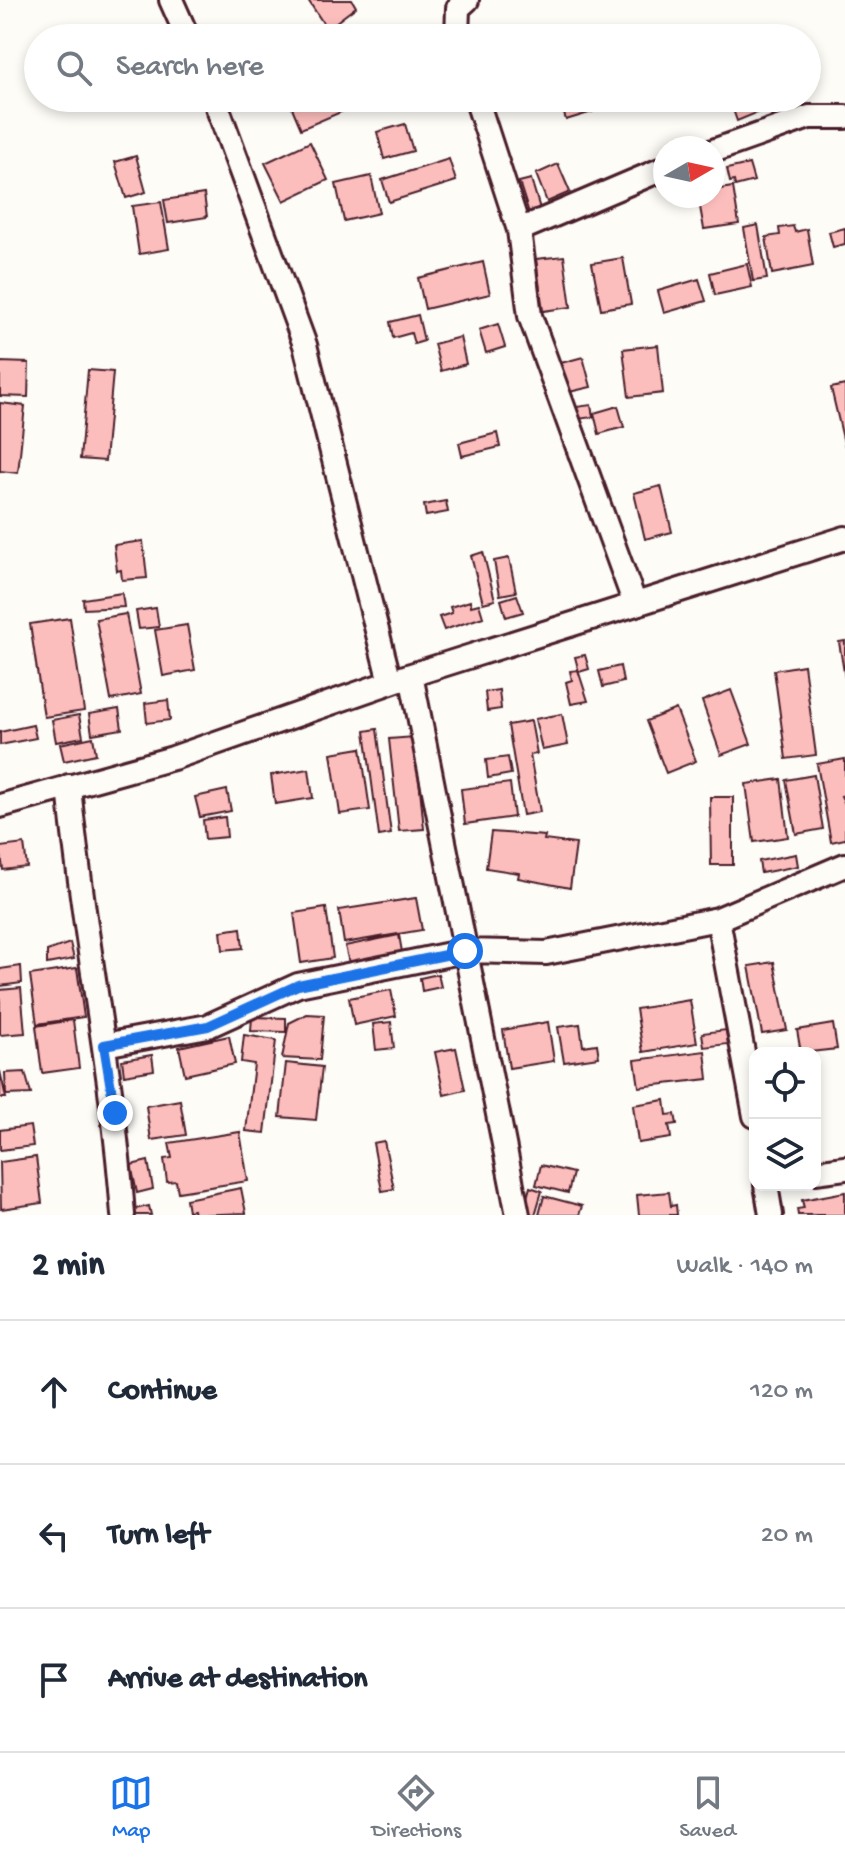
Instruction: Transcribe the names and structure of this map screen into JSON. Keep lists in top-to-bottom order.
{
  "north": "right",
  "page": {
    "search": "Search here",
    "heading": ["2 min", "Walk · 140 m"],
    "list": [
      ["Continue", "120 m"],
      ["Turn left", "20 m"],
      "Arrive at destination"
    ],
    "nav": ["Map", "Directions", "Saved"]
  }
}
